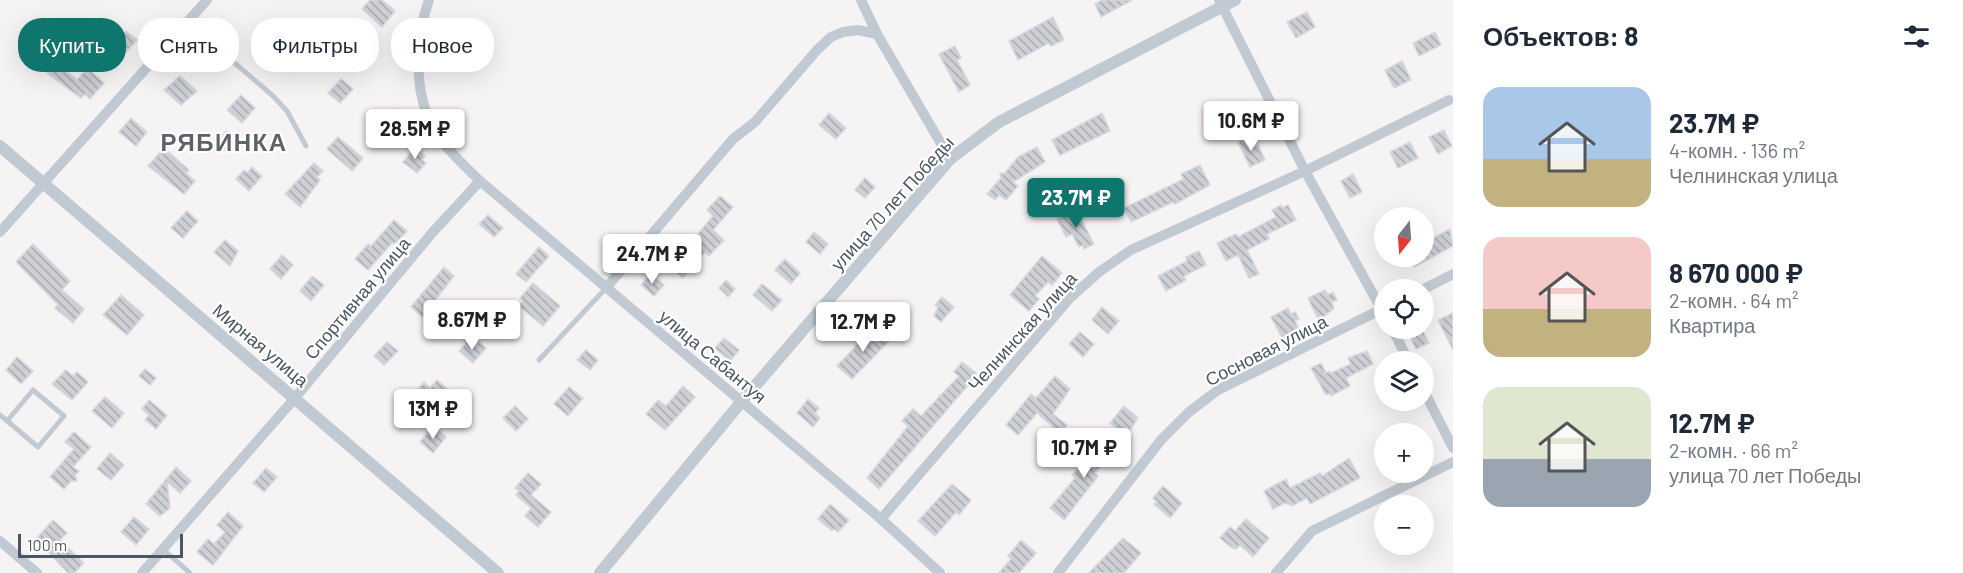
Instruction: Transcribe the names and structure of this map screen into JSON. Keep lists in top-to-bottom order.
{
  "streets": {
    "street": [
      "улица 70 лет Победы",
      "Спортивная улица",
      "Челнинская улица",
      "Мирная улица",
      "Сосновая улица",
      "улица Сабантуя"
    ]
  },
  "crossings": [
    ["улица 70 лет Победы", "улица Сабантуя"],
    ["Спортивная улица", "Мирная улица"],
    ["Спортивная улица", "улица Сабантуя"],
    ["Челнинская улица", "улица Сабантуя"]
  ],
  "districts": ["РЯБИНКА"],
  "scale_bar": "100 m",
  "north": "bottom",
  "page": {
    "heading": "Объектов: 8",
    "chip": [
      "Купить",
      "Снять",
      "Фильтры",
      "Новое"
    ],
    "list": [
      {
        "name": "23.7M ₽",
        "note": "4-комн. · 136 m² · Челнинская улица"
      },
      {
        "name": "8 670 000 ₽",
        "note": "2-комн. · 64 m² · Квартира"
      },
      {
        "name": "12.7M ₽",
        "note": "2-комн. · 66 m² · улица 70 лет Победы"
      }
    ],
    "price": [
      "10.6M ₽",
      "28.5M ₽",
      "23.7M ₽",
      "24.7M ₽",
      "8.67M ₽",
      "12.7M ₽",
      "13M ₽",
      "10.7M ₽"
    ],
    "map_buttons": ["+", "−"],
    "scale": "100 m"
  }
}
